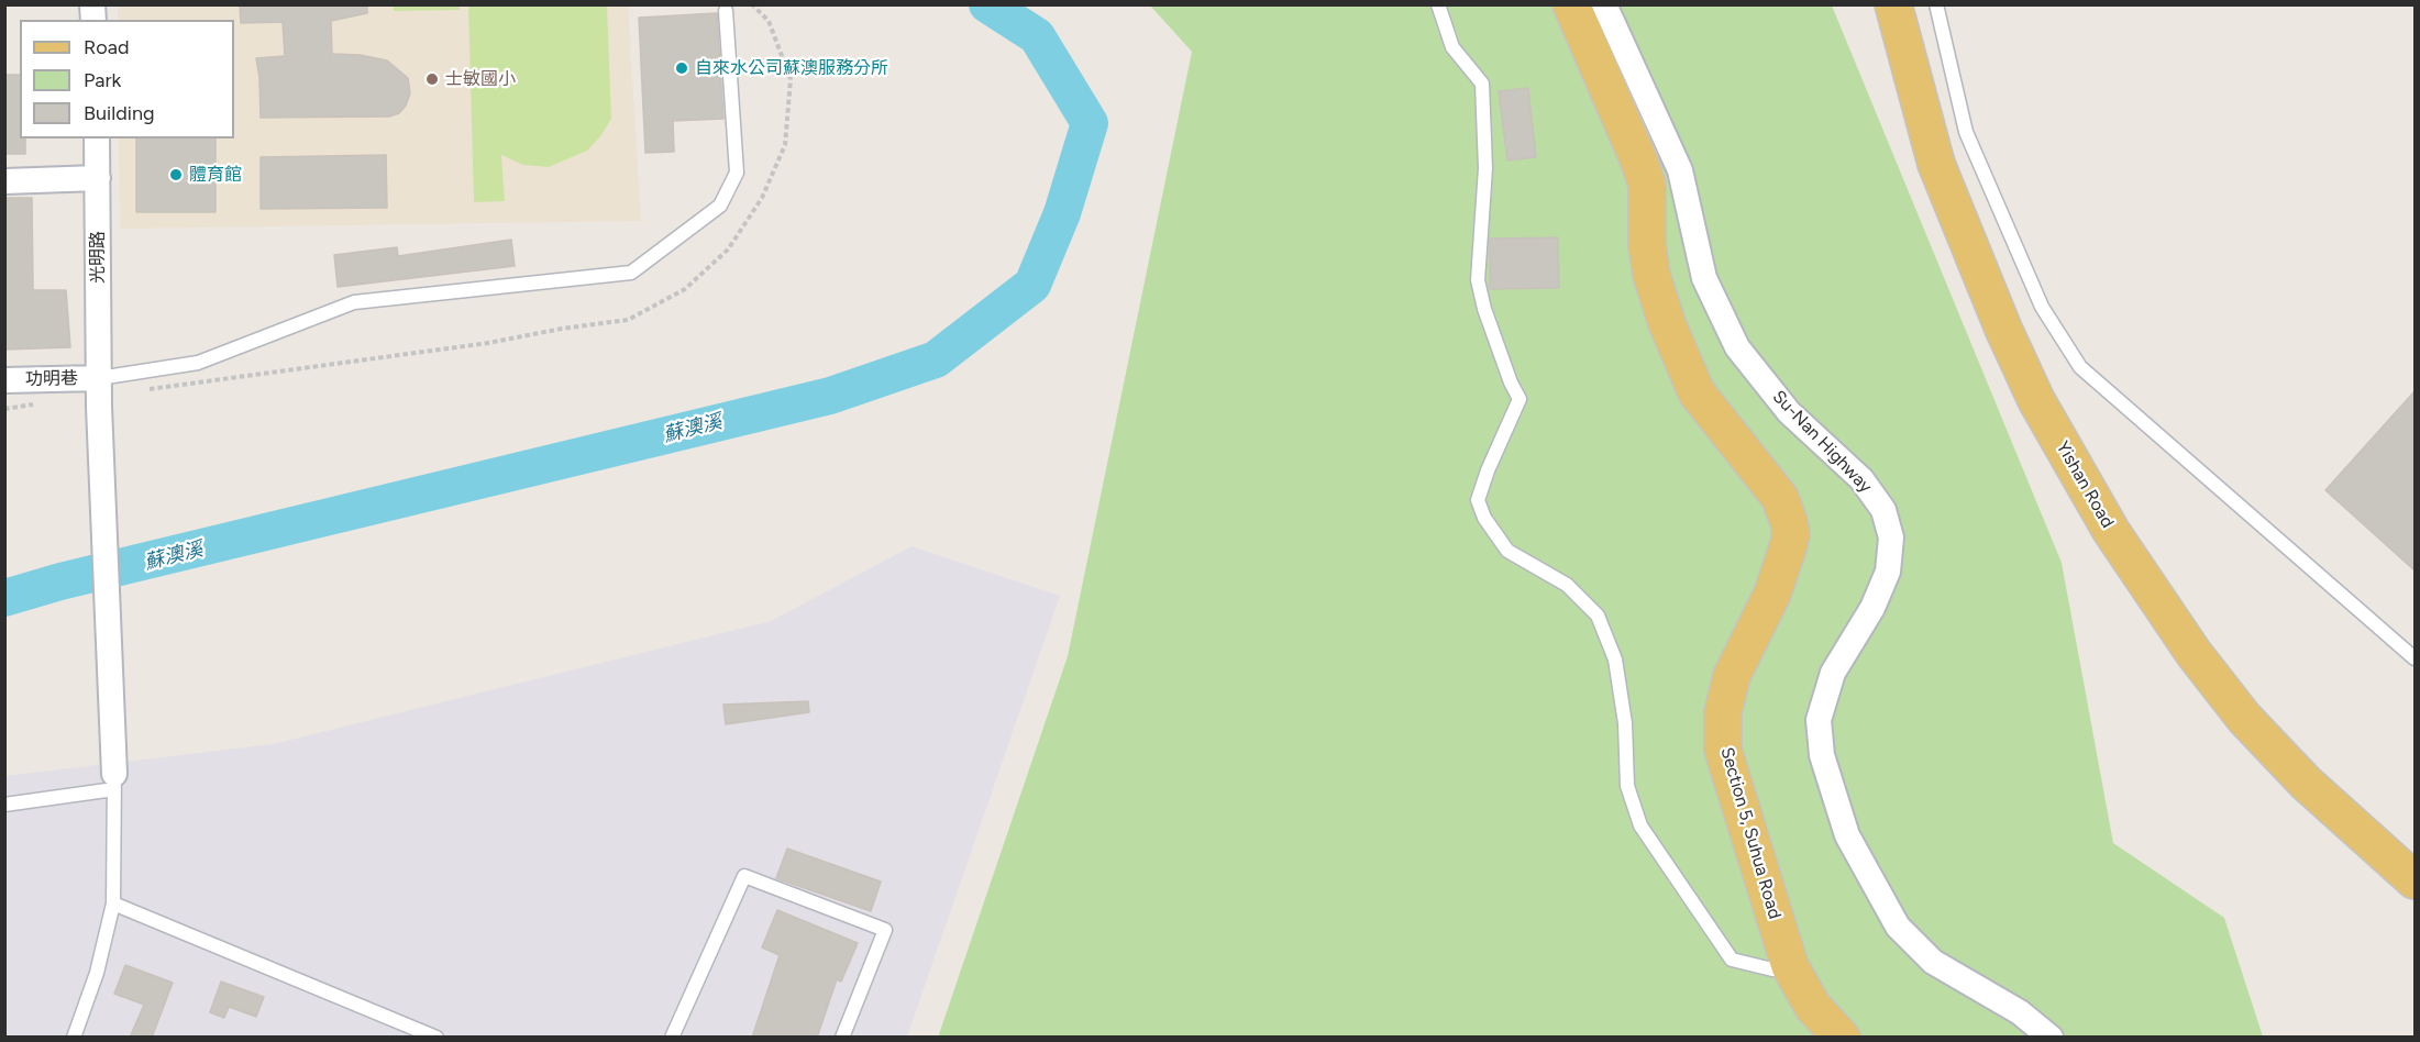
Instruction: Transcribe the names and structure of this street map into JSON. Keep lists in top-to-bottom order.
{
  "streets": {
    "main road": ["Yishan Road", "Section 5, Suhua Road"],
    "street": ["光明路", "功明巷", "Su-Nan Highway"]
  },
  "crossings": [
    ["光明路", "功明巷"]
  ],
  "water": ["蘇澳溪"],
  "places": ["自來水公司蘇澳服務分所", "士敏國小", "體育館"],
  "legend": ["Road", "Park", "Building"]
}
